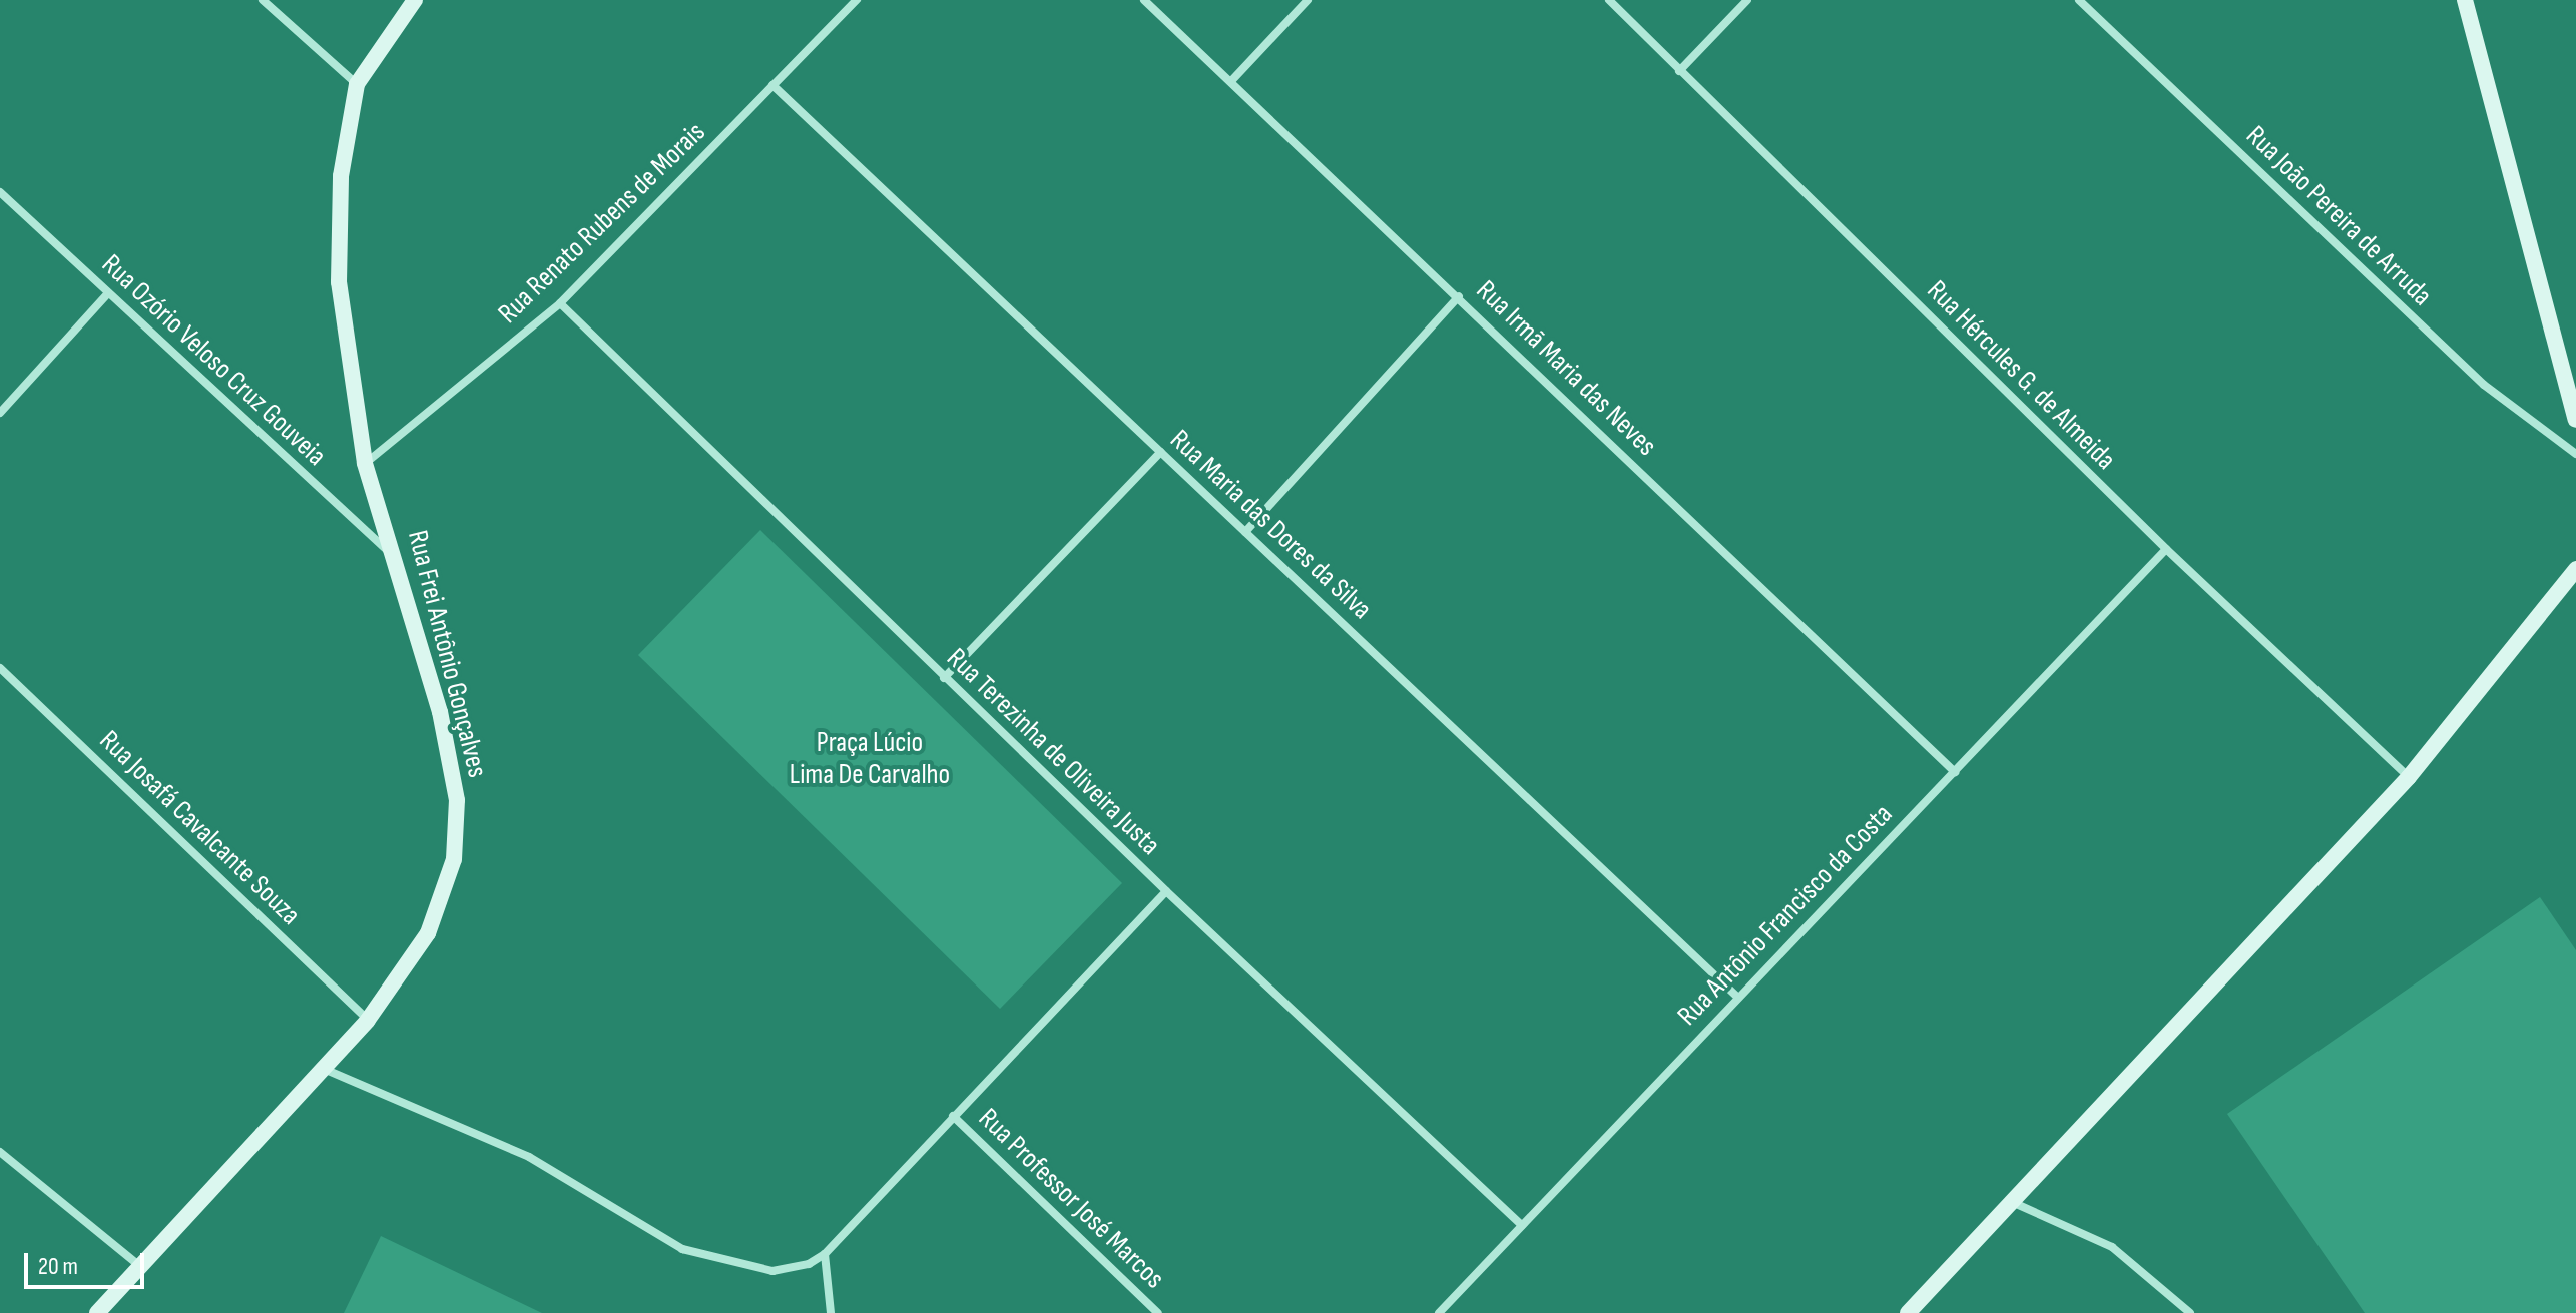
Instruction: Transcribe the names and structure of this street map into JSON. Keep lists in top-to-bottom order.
{
  "streets": {
    "street": [
      "Rua João Pereira de Arruda",
      "Rua Renato Rubens de Morais",
      "Rua Ozório Veloso Cruz Gouveia",
      "Rua Irmã Maria das Neves",
      "Rua Hércules G. de Almeida",
      "Rua Maria das Dores da Silva",
      "Rua Frei Antônio Gonçalves",
      "Rua Terezinha de Oliveira Justa",
      "Rua Josafá Cavalcante Souza",
      "Rua Antônio Francisco da Costa",
      "Rua Professor José Marcos"
    ]
  },
  "crossings": [
    ["Rua Renato Rubens de Morais", "Rua Maria das Dores da Silva"],
    ["Rua Renato Rubens de Morais", "Rua Frei Antônio Gonçalves"],
    ["Rua Renato Rubens de Morais", "Rua Terezinha de Oliveira Justa"],
    ["Rua Ozório Veloso Cruz Gouveia", "Rua Frei Antônio Gonçalves"],
    ["Rua Irmã Maria das Neves", "Rua Antônio Francisco da Costa"],
    ["Rua Hércules G. de Almeida", "Rua Antônio Francisco da Costa"],
    ["Rua Maria das Dores da Silva", "Rua Antônio Francisco da Costa"],
    ["Rua Frei Antônio Gonçalves", "Rua Josafá Cavalcante Souza"],
    ["Rua Terezinha de Oliveira Justa", "Rua Antônio Francisco da Costa"]
  ],
  "parks": ["Praça Lúcio Lima De Carvalho"],
  "scale_bar": "20 m"
}
